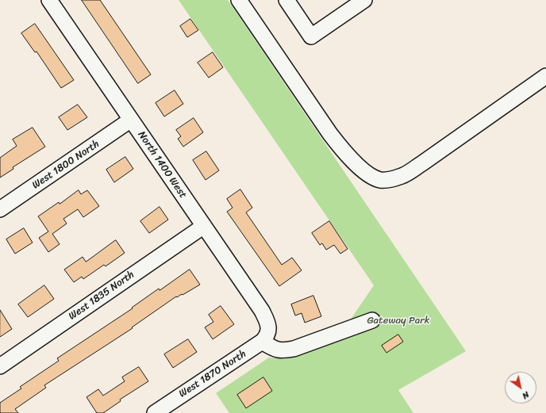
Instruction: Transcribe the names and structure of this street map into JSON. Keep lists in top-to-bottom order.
{
  "streets": {
    "street": [
      "West 1800 North",
      "North 1400 West",
      "West 1835 North",
      "West 1870 North"
    ]
  },
  "crossings": [
    ["West 1800 North", "North 1400 West"],
    ["North 1400 West", "West 1835 North"],
    ["North 1400 West", "West 1870 North"]
  ],
  "parks": ["Gateway Park"],
  "north": "bottom right"
}
